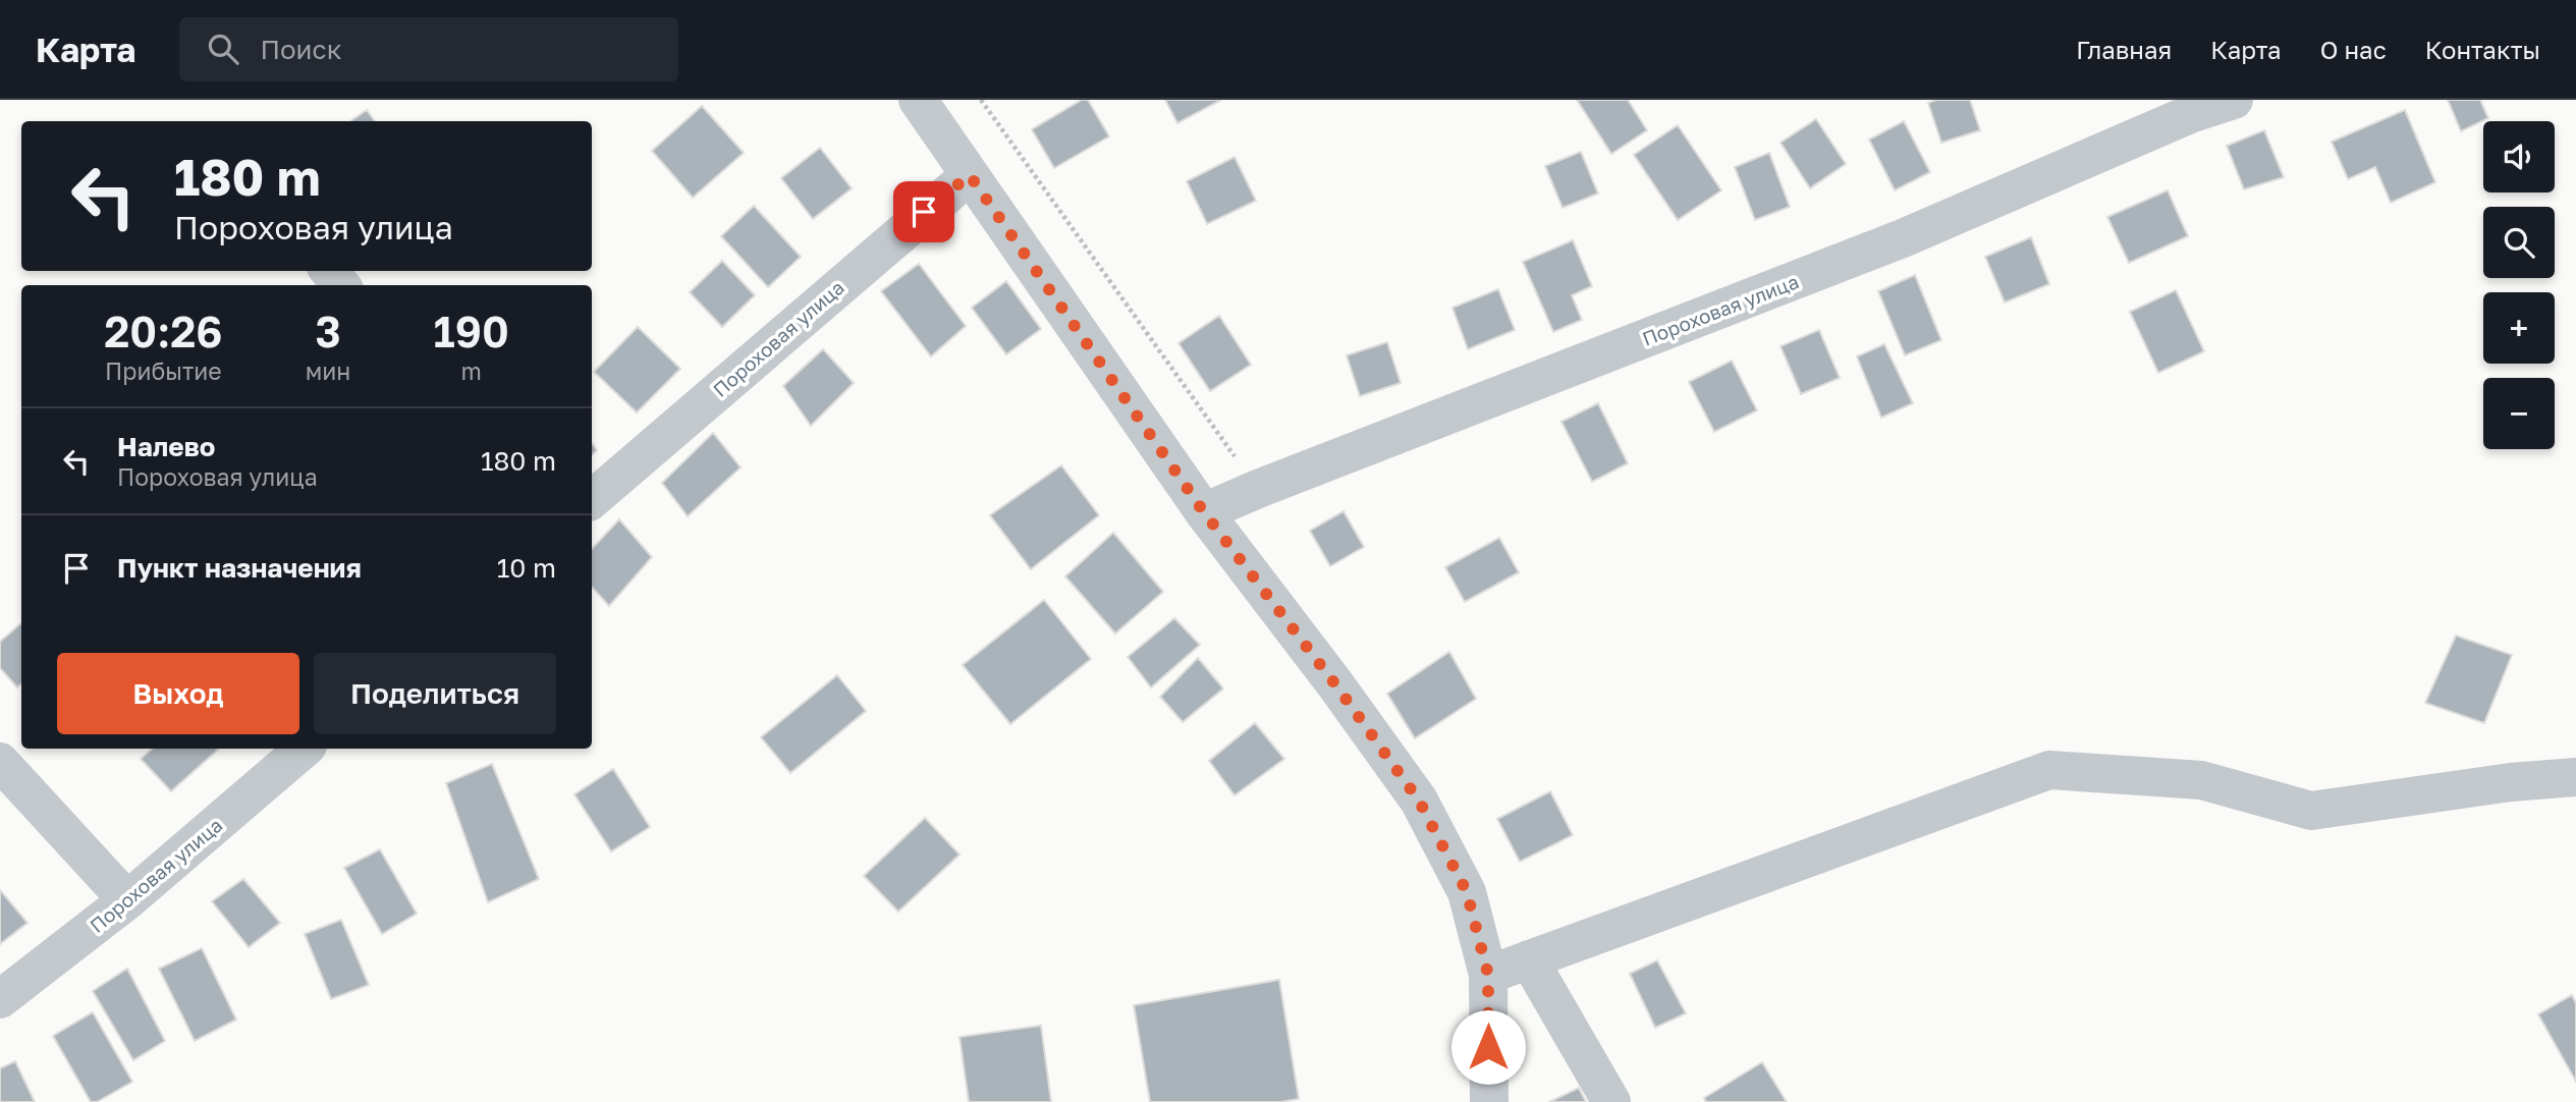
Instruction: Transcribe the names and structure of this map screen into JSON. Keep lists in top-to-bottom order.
{
  "streets": {
    "street": ["Пороховая улица"]
  },
  "page": {
    "header": "Карта",
    "search": "Поиск",
    "nav": [
      "Главная",
      "Карта",
      "О нас",
      "Контакты"
    ],
    "map_buttons": ["+", "−"],
    "turn": ["180 m", "Пороховая улица"],
    "eta": [
      "20:26",
      "Прибытие",
      "3",
      "мин",
      "190",
      "m"
    ],
    "list": [
      {
        "name": "Налево",
        "note": "Пороховая улица",
        "value": "180 m"
      },
      {
        "name": "Пункт назначения",
        "value": "10 m"
      }
    ],
    "buttons": ["Выход", "Поделиться"]
  }
}
